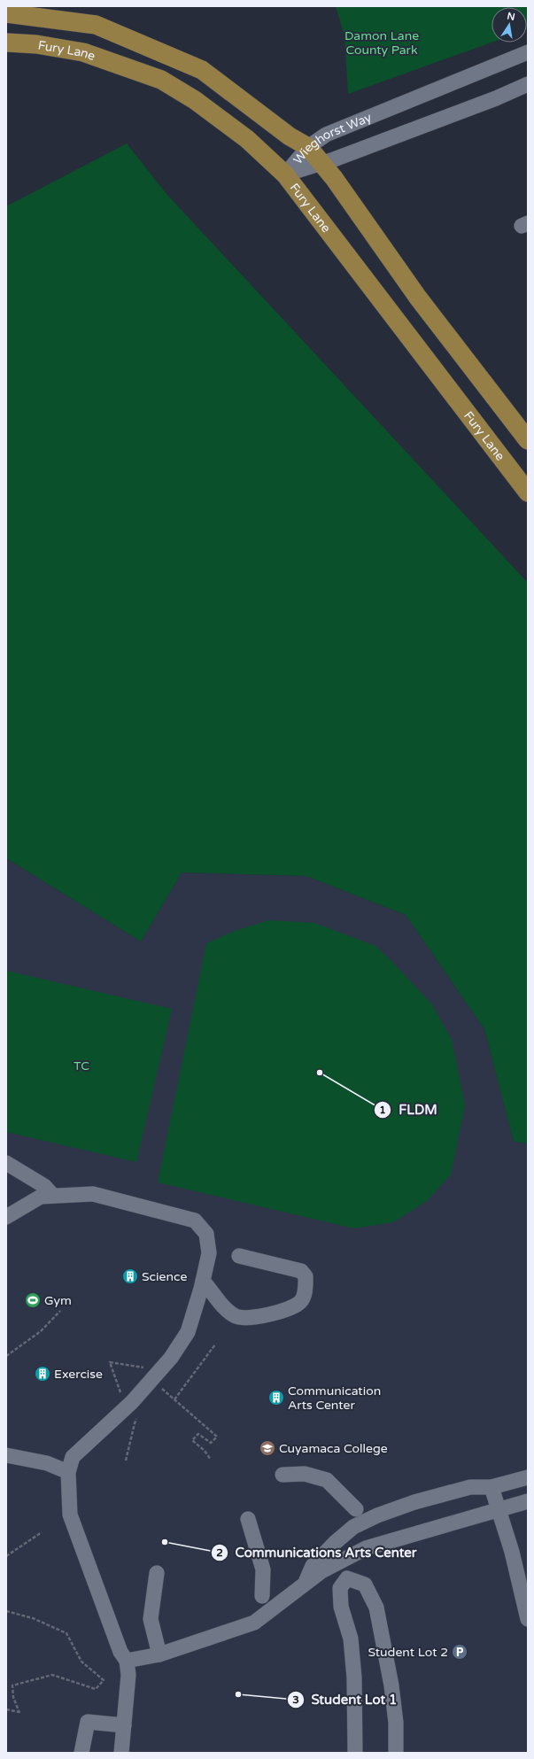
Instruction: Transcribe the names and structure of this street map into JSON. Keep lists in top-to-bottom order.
{
  "streets": {
    "main road": ["Fury Lane"],
    "street": ["Wieghorst Way"]
  },
  "crossings": [
    ["Fury Lane", "Wieghorst Way"]
  ],
  "parks": ["Damon Lane County Park", "TC"],
  "places": {
    "other": ["FLDM", "Communications Arts Center", "Student Lot 1"],
    "building": ["Science", "Exercise", "Communication Arts Center"],
    "sports": ["Gym"],
    "school or university": ["Cuyamaca College"],
    "parking": ["Student Lot 2"]
  },
  "north": "top"
}
